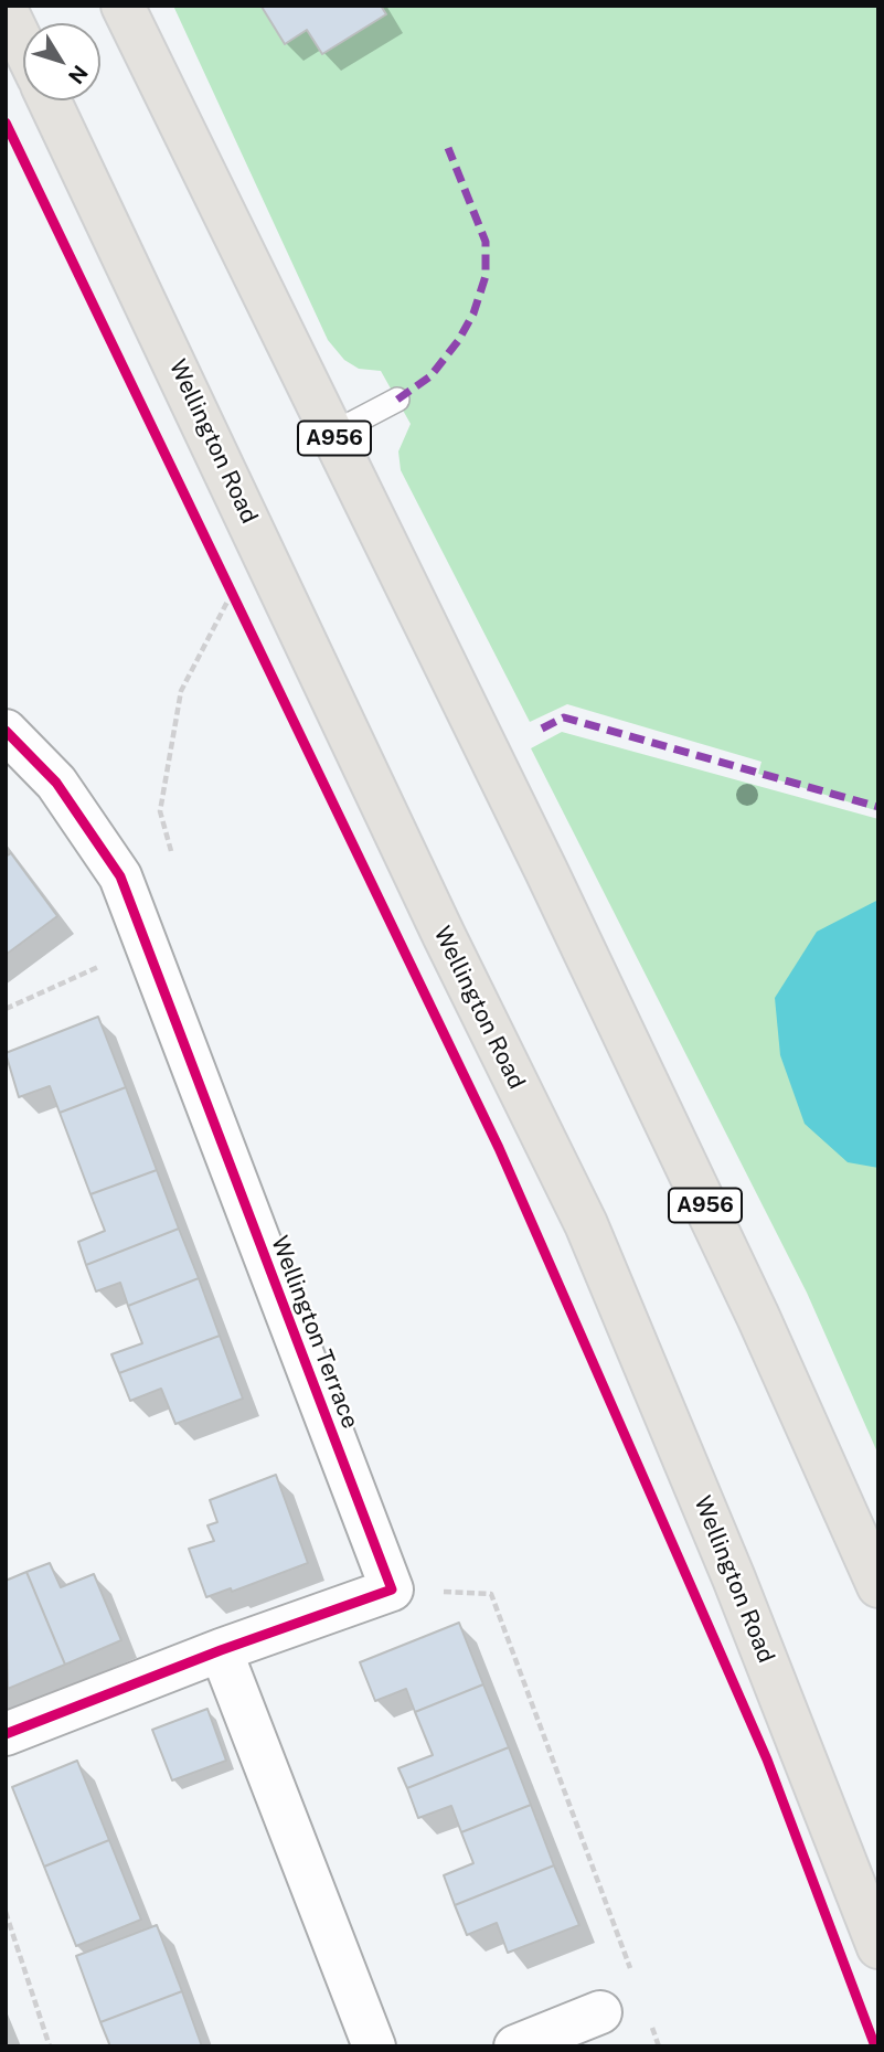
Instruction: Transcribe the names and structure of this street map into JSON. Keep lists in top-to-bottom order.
{
  "streets": {
    "main road": ["A956", "Wellington Road"],
    "street": ["Wellington Terrace"]
  },
  "north": "bottom right"
}
